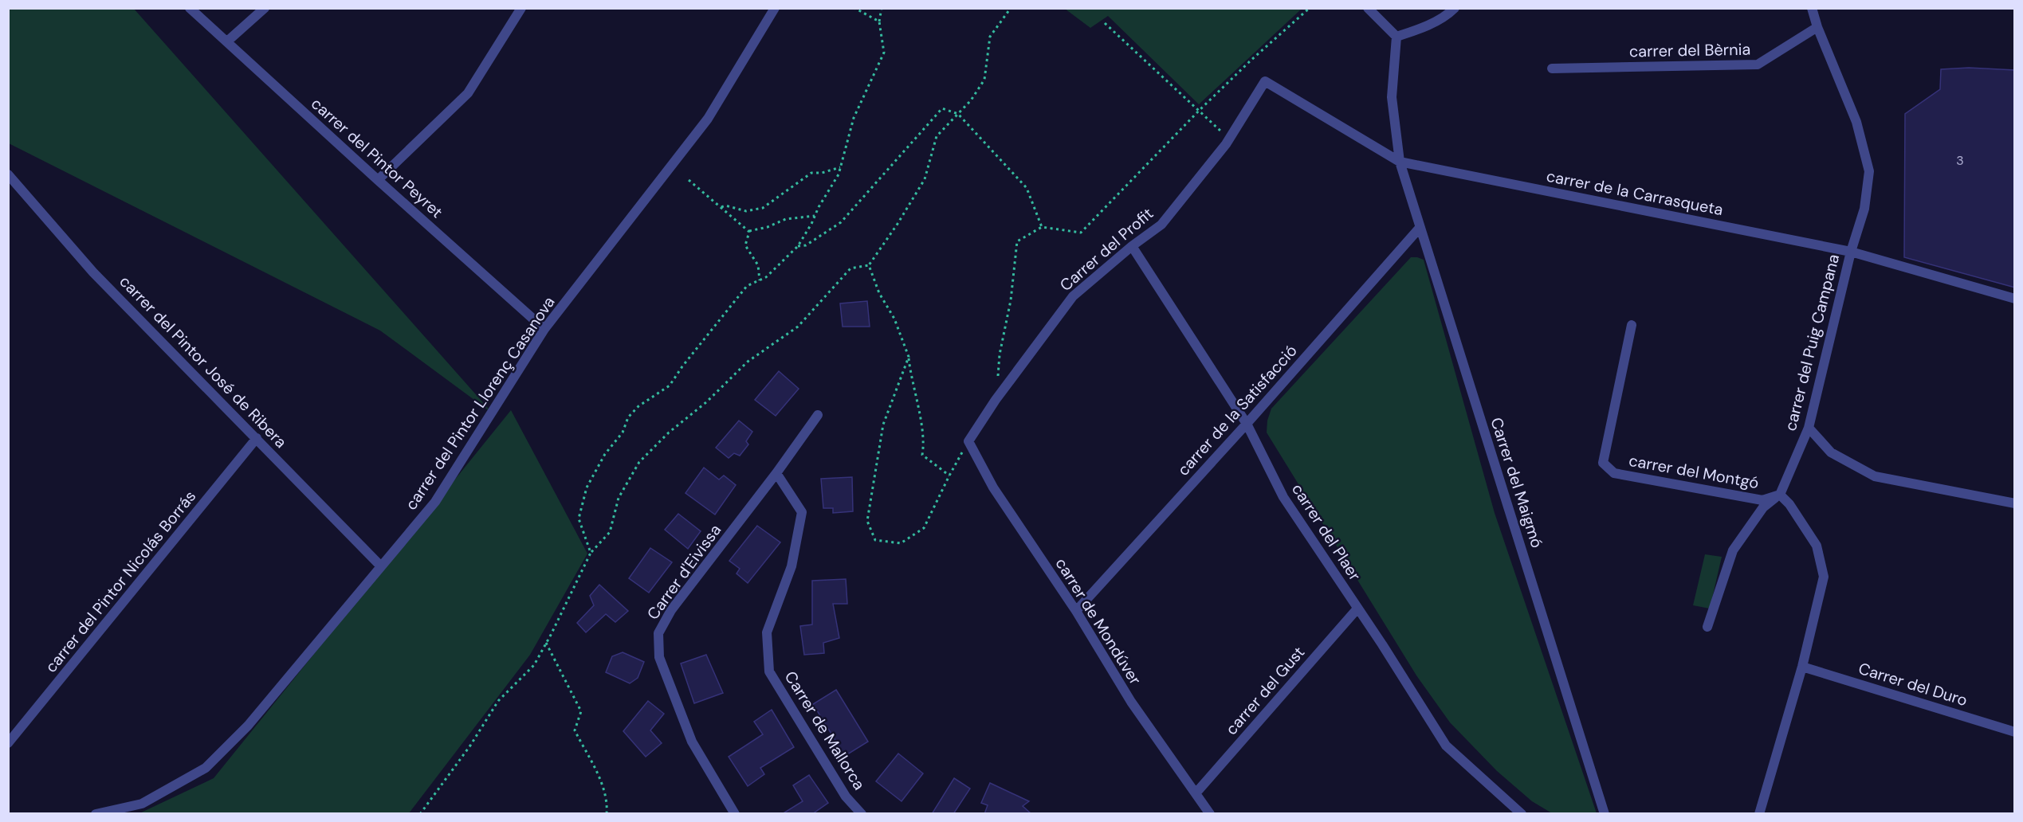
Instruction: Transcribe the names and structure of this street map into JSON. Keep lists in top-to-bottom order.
{
  "streets": {
    "street": [
      "carrer del Bèrnia",
      "carrer del Pintor Peyret",
      "carrer de la Carrasqueta",
      "Carrer del Profit",
      "carrer del Puig Campana",
      "carrer del Pintor José de Ribera",
      "carrer del Pintor Llorenç Casanova",
      "carrer de la Satisfacció",
      "carrer del Montgó",
      "Carrer del Maigmó",
      "carrer del Plaer",
      "Carrer d'Eivissa",
      "carrer del Pintor Nicolás Borrás",
      "carrer de Mondúver",
      "Carrer del Duro",
      "carrer del Gust",
      "Carrer de Mallorca"
    ]
  },
  "crossings": [
    ["carrer del Bèrnia", "carrer del Puig Campana"],
    ["carrer del Pintor Peyret", "carrer del Pintor Llorenç Casanova"],
    ["carrer de la Carrasqueta", "Carrer del Profit"],
    ["carrer de la Carrasqueta", "carrer del Puig Campana"],
    ["carrer de la Carrasqueta", "Carrer del Maigmó"],
    ["Carrer del Profit", "carrer del Plaer"],
    ["Carrer del Profit", "carrer de Mondúver"],
    ["carrer del Puig Campana", "carrer del Montgó"],
    ["carrer del Pintor José de Ribera", "carrer del Pintor Llorenç Casanova"],
    ["carrer del Pintor José de Ribera", "carrer del Pintor Nicolás Borrás"],
    ["carrer de la Satisfacció", "Carrer del Maigmó"],
    ["carrer de la Satisfacció", "carrer del Plaer"],
    ["carrer de la Satisfacció", "carrer de Mondúver"],
    ["carrer del Plaer", "carrer del Gust"],
    ["Carrer d'Eivissa", "Carrer de Mallorca"],
    ["carrer de Mondúver", "carrer del Gust"]
  ],
  "house_numbers": ["3"]
}
